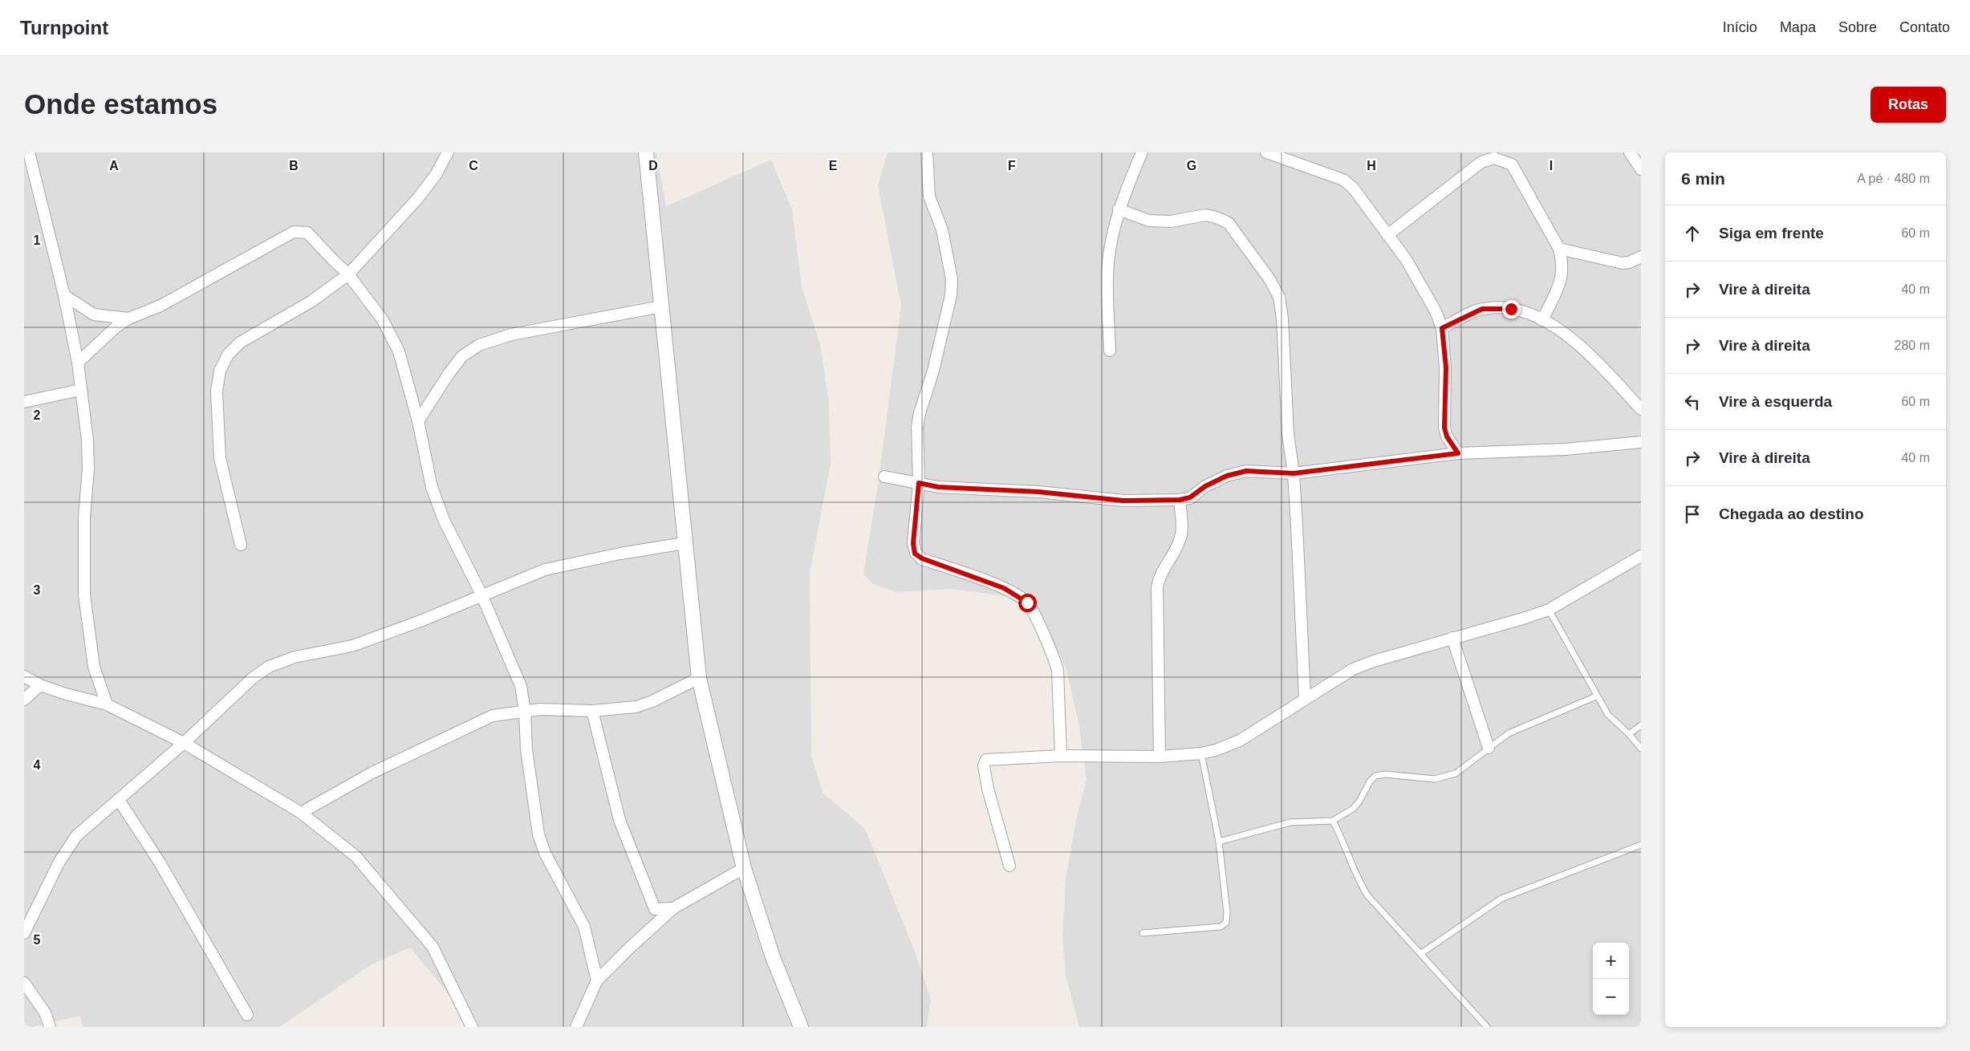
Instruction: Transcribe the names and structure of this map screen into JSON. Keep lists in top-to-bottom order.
{
  "page": {
    "header": "Turnpoint",
    "nav": [
      "Início",
      "Mapa",
      "Sobre",
      "Contato"
    ],
    "buttons": "Rotas",
    "title": "Onde estamos",
    "heading": ["6 min", "A pé · 480 m"],
    "list": [
      ["Siga em frente", "60 m"],
      ["Vire à direita", "40 m"],
      ["Vire à direita", "280 m"],
      ["Vire à esquerda", "60 m"],
      ["Vire à direita", "40 m"],
      "Chegada ao destino"
    ],
    "map_buttons": ["+", "−"]
  },
  "grid": {
    "columns": [
      "A",
      "B",
      "C",
      "D",
      "E",
      "F",
      "G",
      "H",
      "I"
    ],
    "rows": [
      "1",
      "2",
      "3",
      "4",
      "5"
    ]
  }
}
